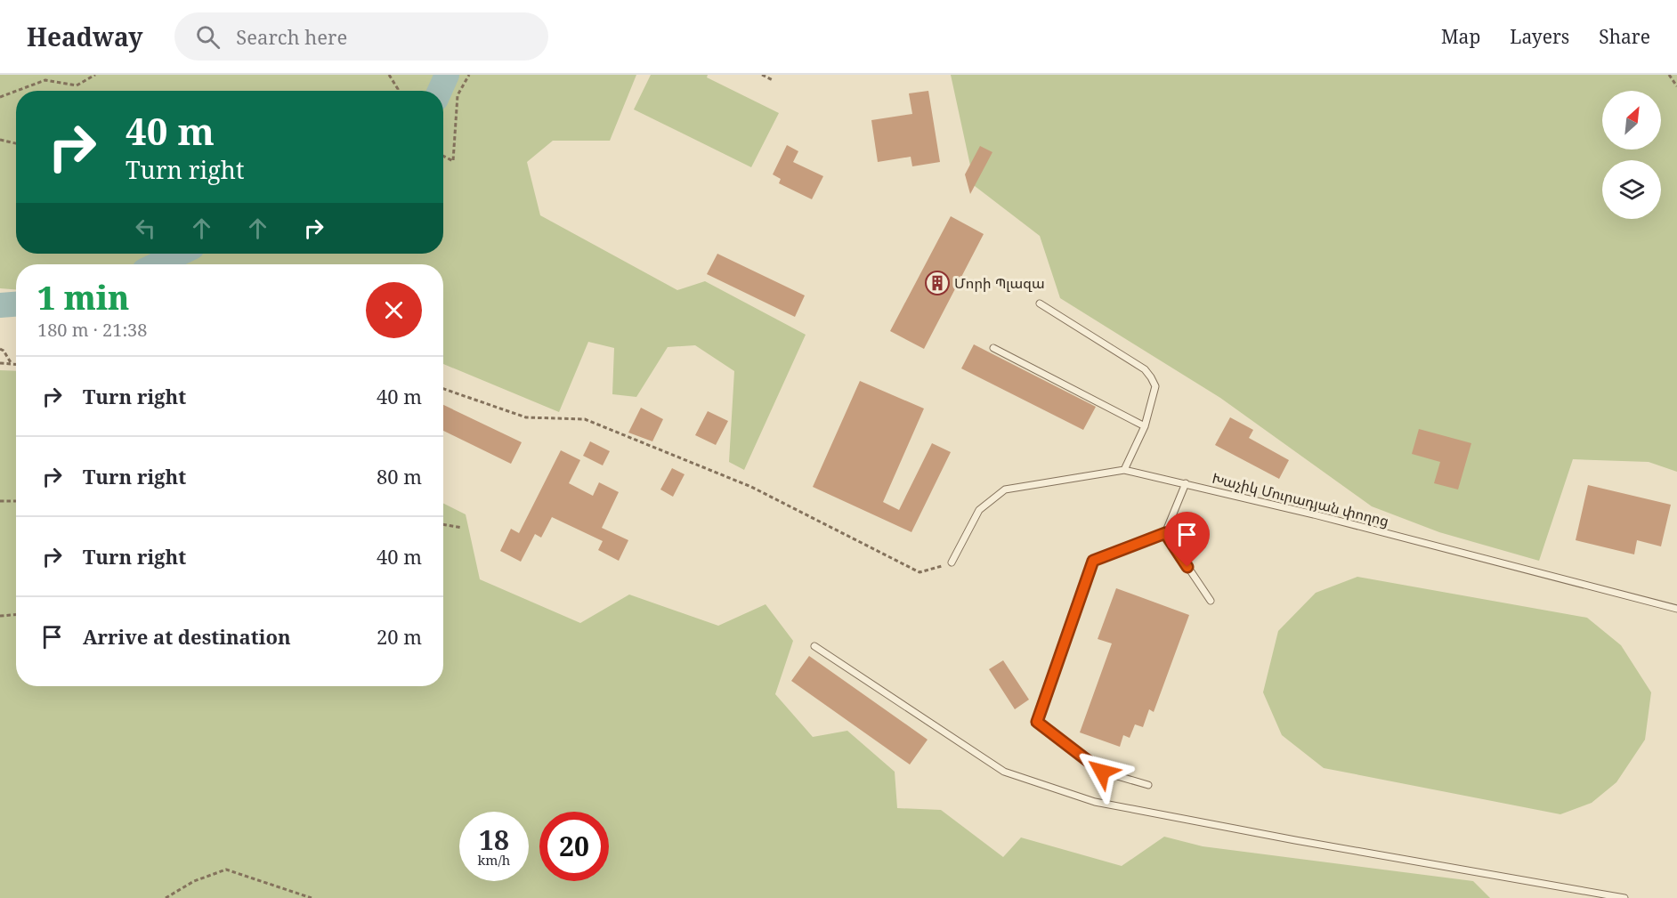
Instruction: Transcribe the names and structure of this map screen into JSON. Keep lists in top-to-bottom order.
{
  "streets": {
    "lane": ["Խաչիկ Մուրադյան փողոց"]
  },
  "places": {
    "building": ["Մորի Պլազա"]
  },
  "north": "top right",
  "page": {
    "header": "Headway",
    "search": "Search here",
    "nav": ["Map", "Layers", "Share"],
    "turn": ["40 m", "Turn right"],
    "heading": ["1 min", "180 m · 21:38"],
    "list": [
      {
        "name": "Turn right",
        "value": "40 m"
      },
      {
        "name": "Turn right",
        "value": "80 m"
      },
      {
        "name": "Turn right",
        "value": "40 m"
      },
      {
        "name": "Arrive at destination",
        "value": "20 m"
      }
    ],
    "speed": "18 km/h",
    "limit": "20"
  }
}
